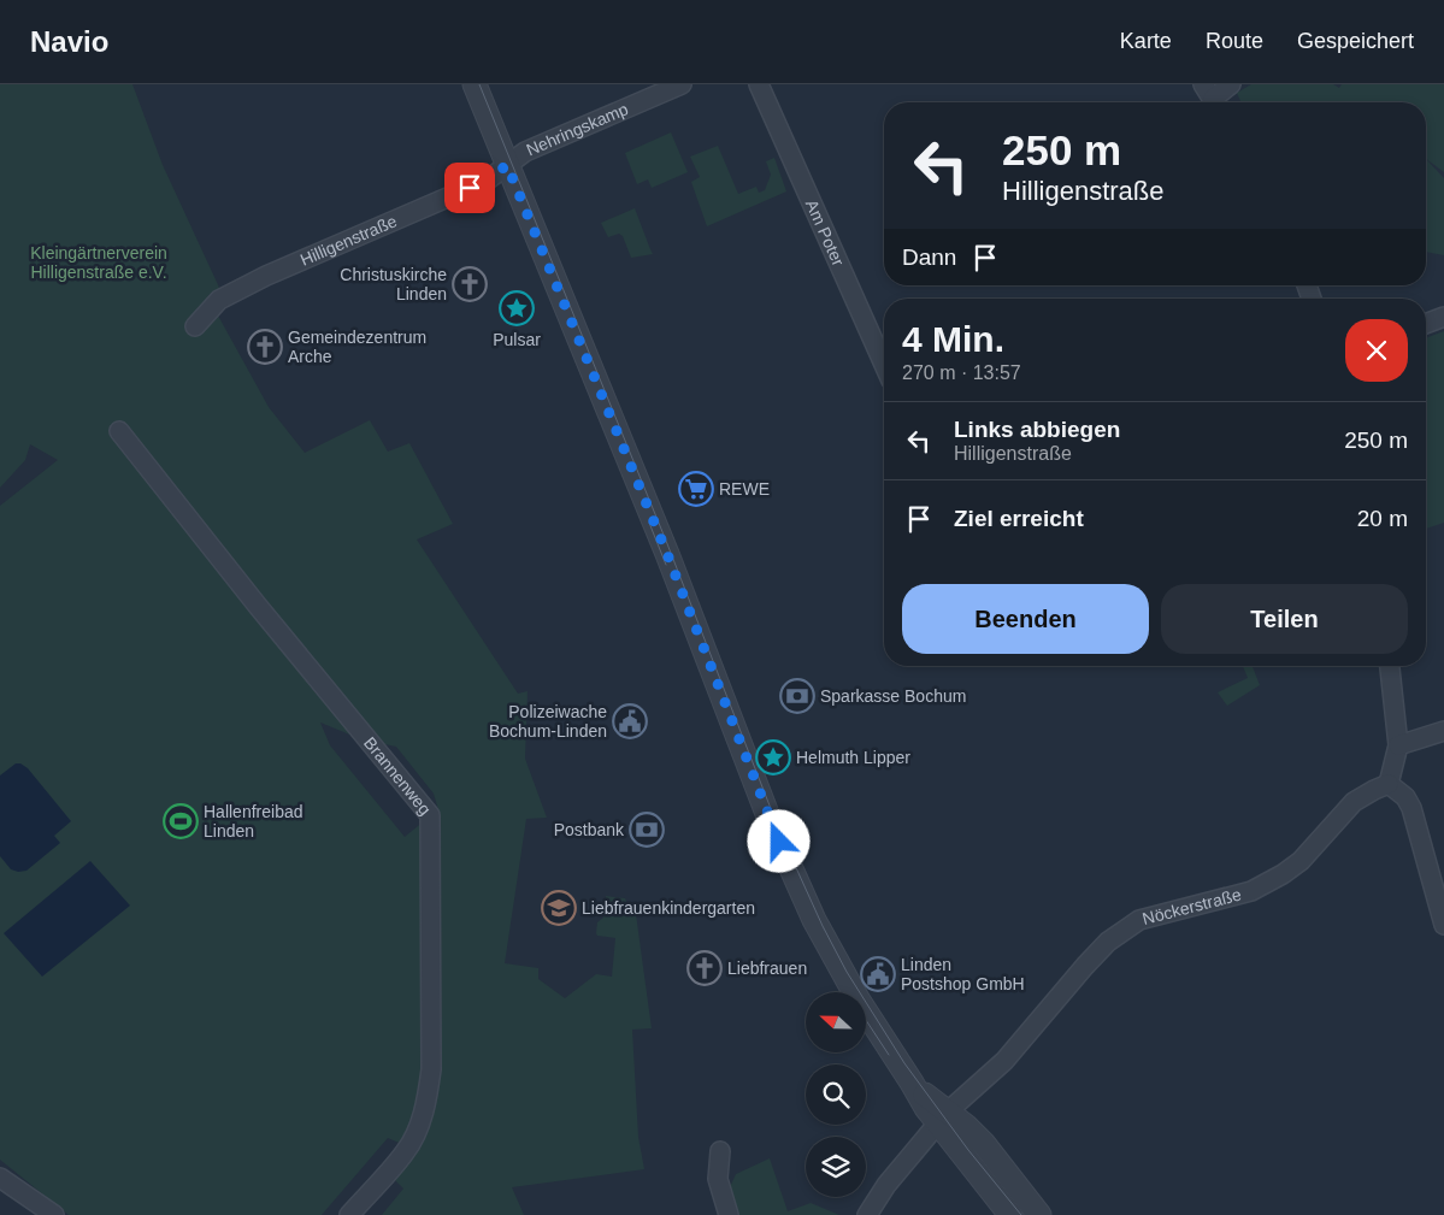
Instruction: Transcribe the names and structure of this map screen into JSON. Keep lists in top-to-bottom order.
{
  "streets": {
    "street": [
      "Nehringskamp",
      "Am Poter",
      "Hilligenstraße",
      "Brannenweg",
      "Nöckerstraße"
    ]
  },
  "crossings": [
    ["Nehringskamp", "Hilligenstraße"]
  ],
  "parks": ["Kleingärtnerverein Hilligenstraße e.V."],
  "places": {
    "church": ["Christuskirche Linden", "Gemeindezentrum Arche", "Liebfrauen"],
    "place": ["Pulsar", "Helmuth Lipper"],
    "supermarket": ["REWE"],
    "bank": ["Sparkasse Bochum", "Postbank"],
    "public building": ["Polizeiwache Bochum-Linden", "Linden Postshop GmbH"],
    "sports": ["Hallenfreibad Linden"],
    "school or university": ["Liebfrauenkindergarten"]
  },
  "north": "left",
  "page": {
    "header": "Navio",
    "nav": ["Karte", "Route", "Gespeichert"],
    "turn": ["250 m", "Hilligenstraße"],
    "then": "Dann",
    "heading": ["4 Min.", "270 m · 13:57"],
    "list": [
      {
        "name": "Links abbiegen",
        "note": "Hilligenstraße",
        "value": "250 m"
      },
      {
        "name": "Ziel erreicht",
        "value": "20 m"
      }
    ],
    "buttons": ["Beenden", "Teilen"]
  }
}
